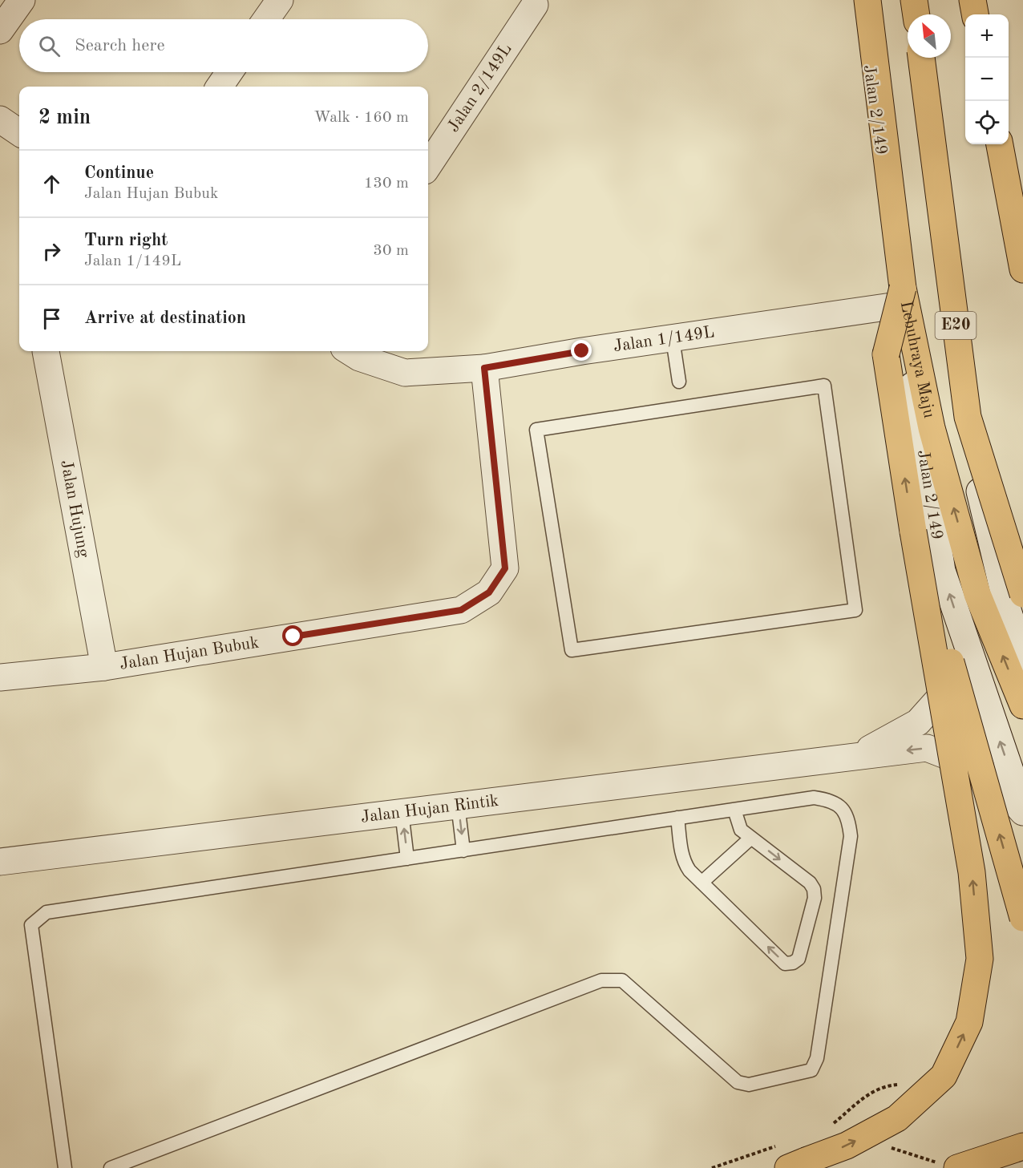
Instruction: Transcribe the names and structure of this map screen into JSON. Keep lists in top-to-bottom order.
{
  "streets": {
    "highway": ["E20", "Lebuhraya Maju"],
    "street": [
      "Jalan 2/149L",
      "Jalan 2/149",
      "Jalan 1/149L",
      "Jalan Hujung",
      "Jalan Hujan Bubuk",
      "Jalan Hujan Rintik"
    ]
  },
  "crossings": [
    ["Jalan 2/149", "Jalan 1/149L"],
    ["Jalan 2/149", "Lebuhraya Maju"],
    ["Jalan 2/149", "Jalan Hujan Rintik"],
    ["Jalan 1/149L", "Lebuhraya Maju"],
    ["Jalan 1/149L", "Jalan Hujan Bubuk"],
    ["Jalan Hujung", "Jalan Hujan Bubuk"]
  ],
  "north": "top left",
  "page": {
    "map_buttons": ["+", "−"],
    "search": "Search here",
    "heading": ["2 min", "Walk · 160 m"],
    "list": [
      ["Continue", "Jalan Hujan Bubuk", "130 m"],
      ["Turn right", "Jalan 1/149L", "30 m"],
      "Arrive at destination"
    ]
  }
}
